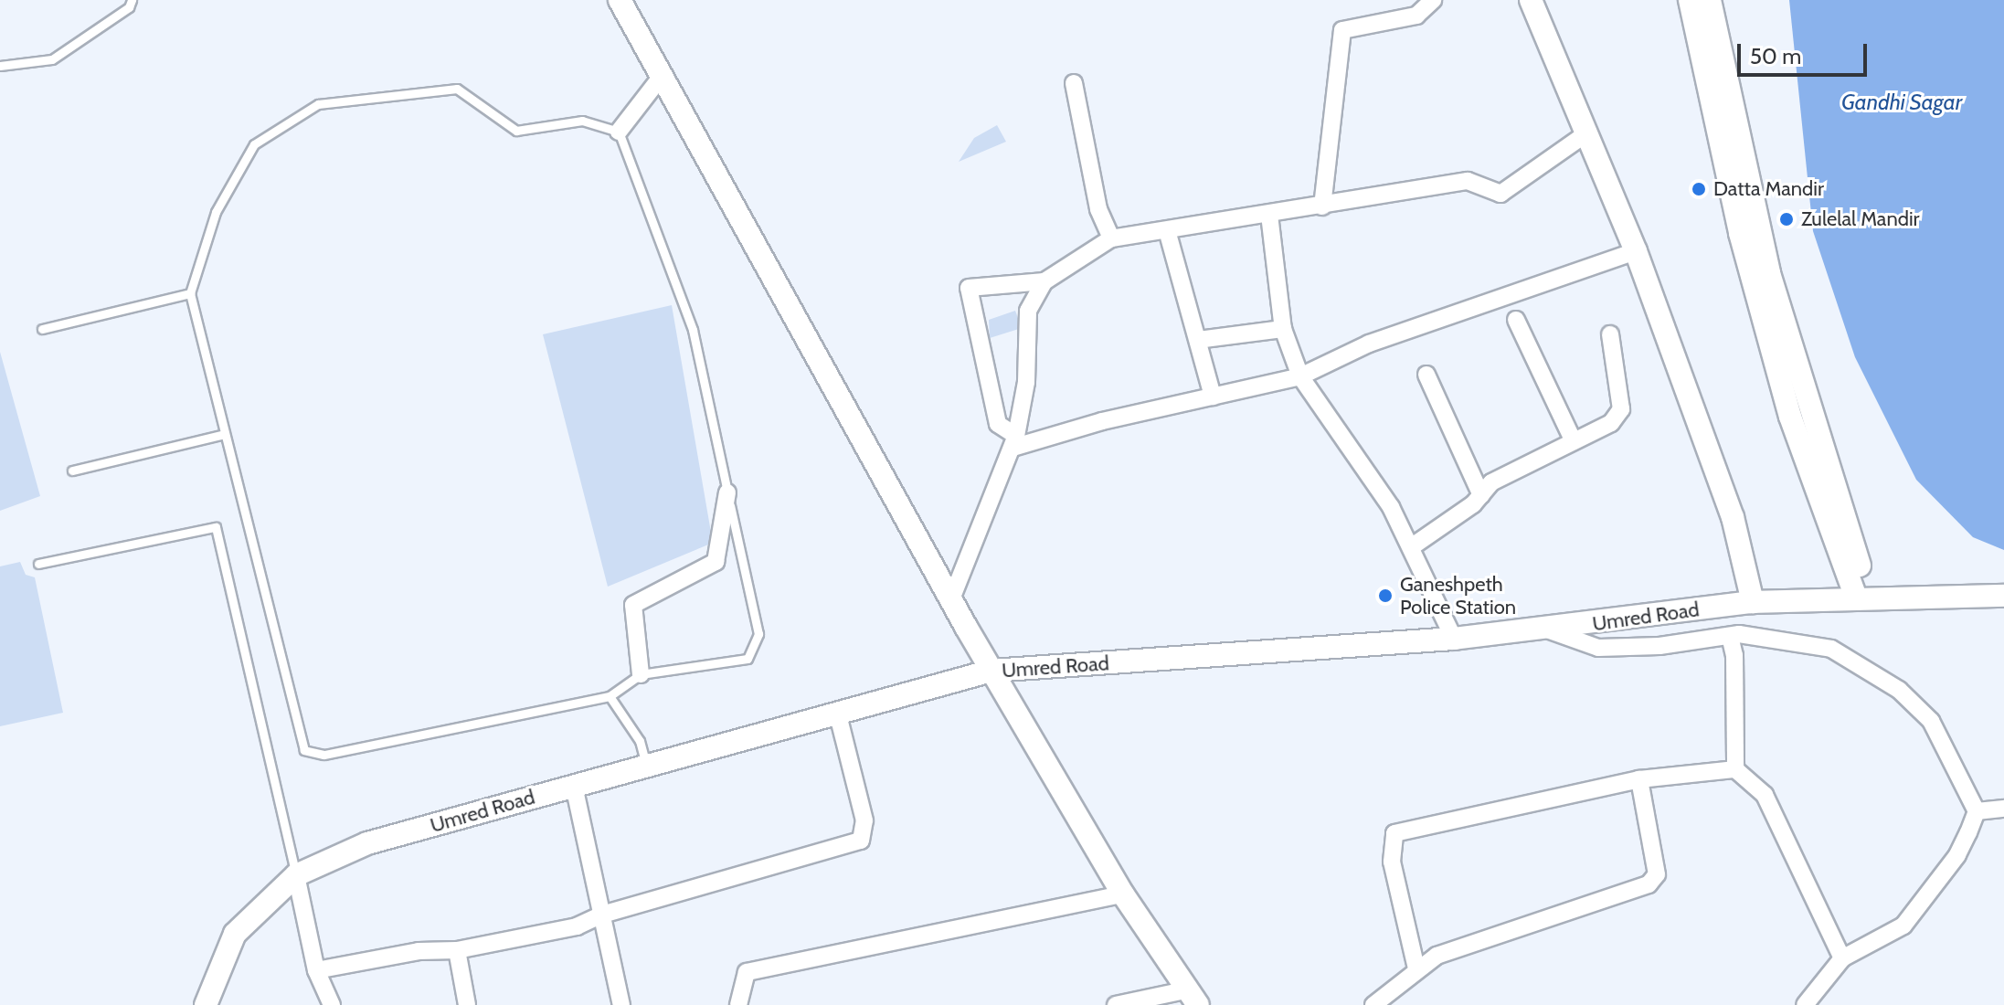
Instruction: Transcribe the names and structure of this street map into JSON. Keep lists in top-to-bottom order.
{
  "streets": {
    "street": ["Umred Road"]
  },
  "water": ["Gandhi Sagar"],
  "places": ["Datta Mandir", "Zulelal Mandir", "Ganeshpeth Police Station"],
  "scale_bar": "50 m"
}
